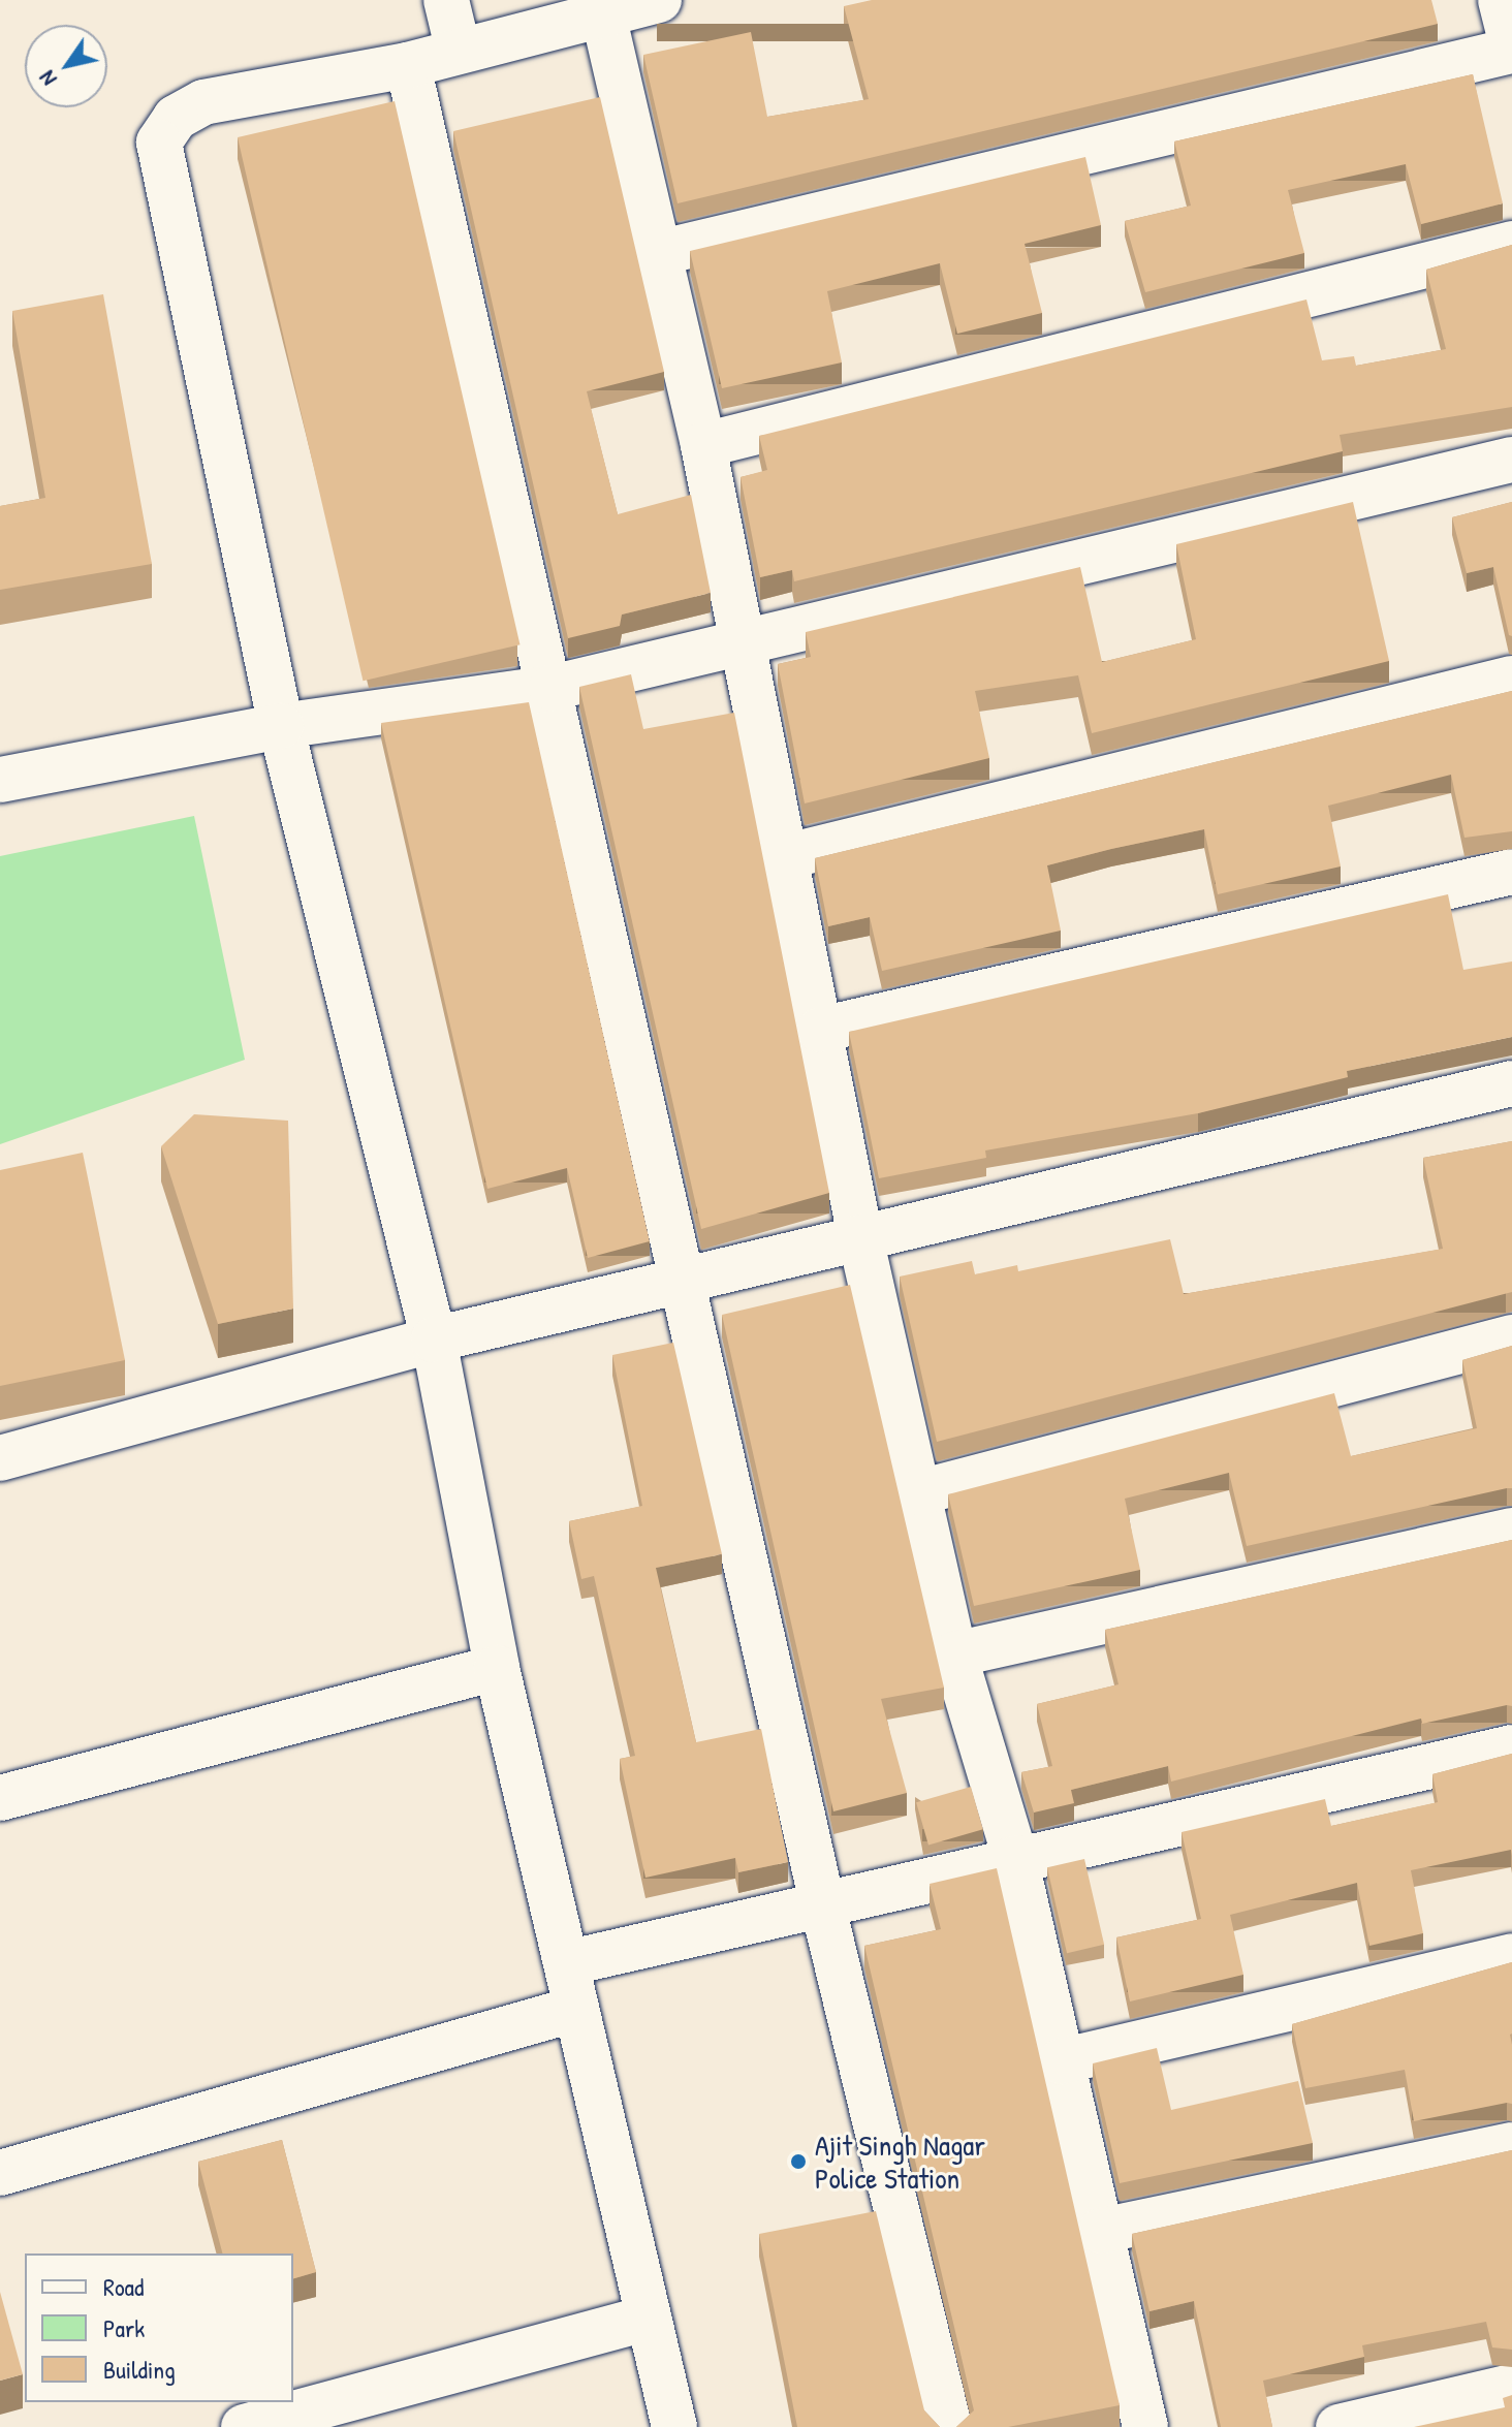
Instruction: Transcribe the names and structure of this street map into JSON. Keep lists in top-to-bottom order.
{
  "places": ["Ajit Singh Nagar Police Station"],
  "legend": ["Road", "Park", "Building"],
  "north": "bottom left"
}
